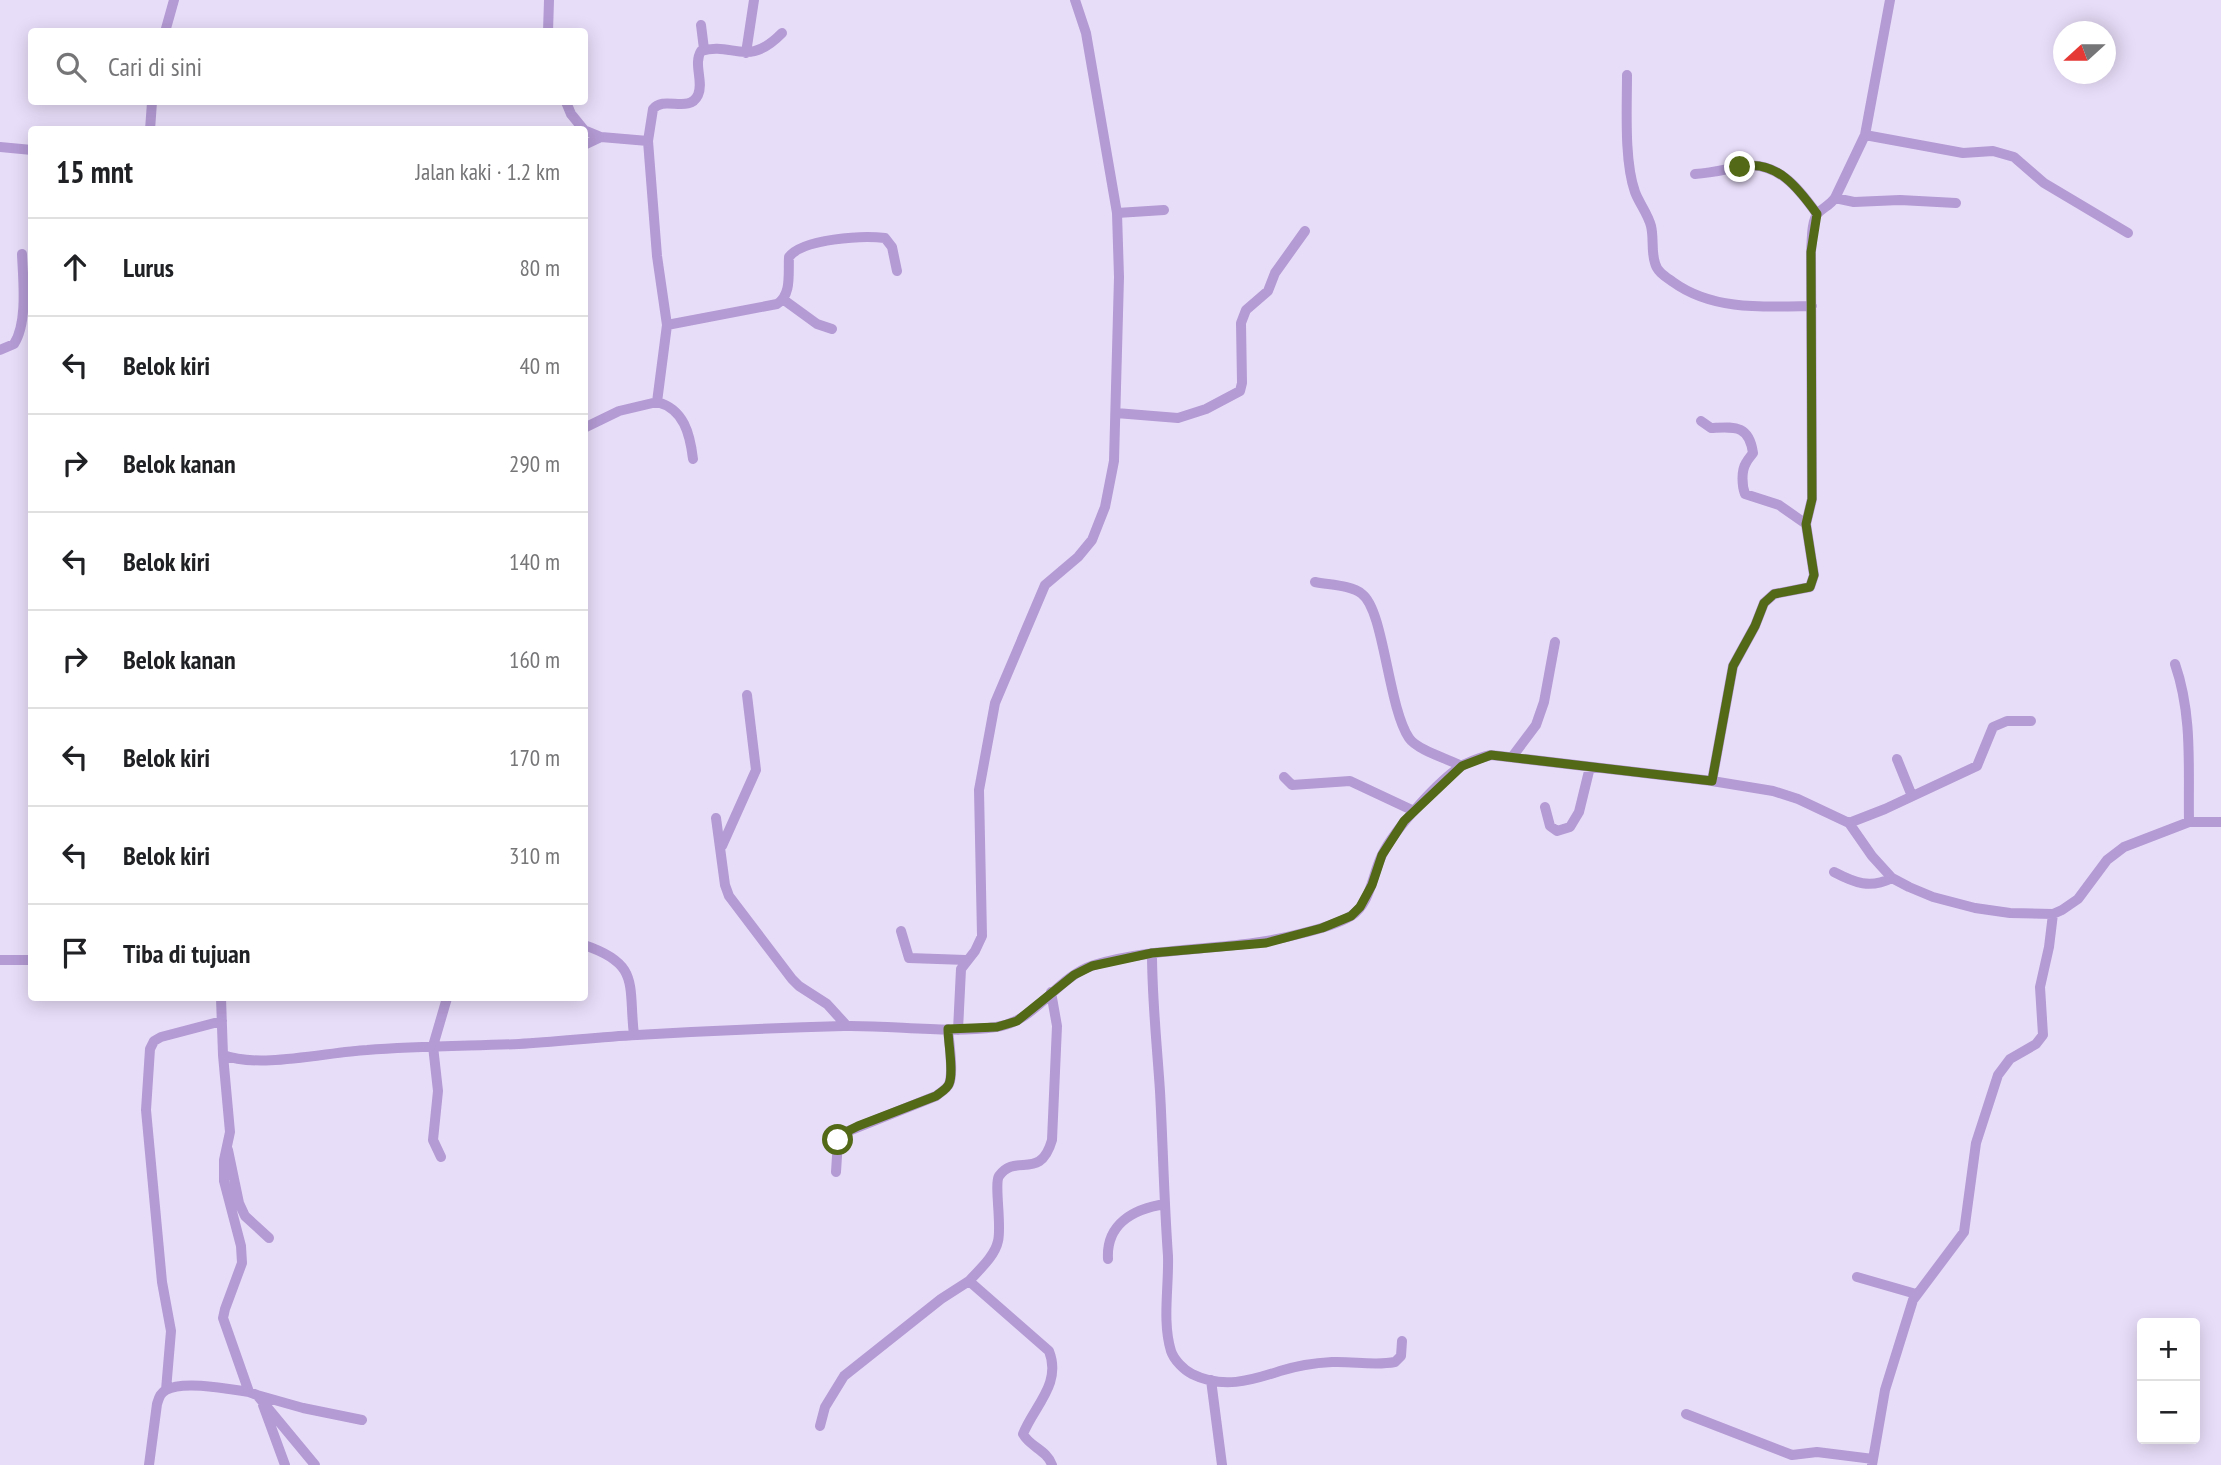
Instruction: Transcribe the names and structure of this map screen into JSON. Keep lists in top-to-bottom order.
{
  "north": "left",
  "page": {
    "search": "Cari di sini",
    "heading": ["15 mnt", "Jalan kaki · 1.2 km"],
    "list": [
      ["Lurus", "80 m"],
      ["Belok kiri", "40 m"],
      ["Belok kanan", "290 m"],
      ["Belok kiri", "140 m"],
      ["Belok kanan", "160 m"],
      ["Belok kiri", "170 m"],
      ["Belok kiri", "310 m"],
      "Tiba di tujuan"
    ],
    "map_buttons": ["+", "−"]
  }
}
